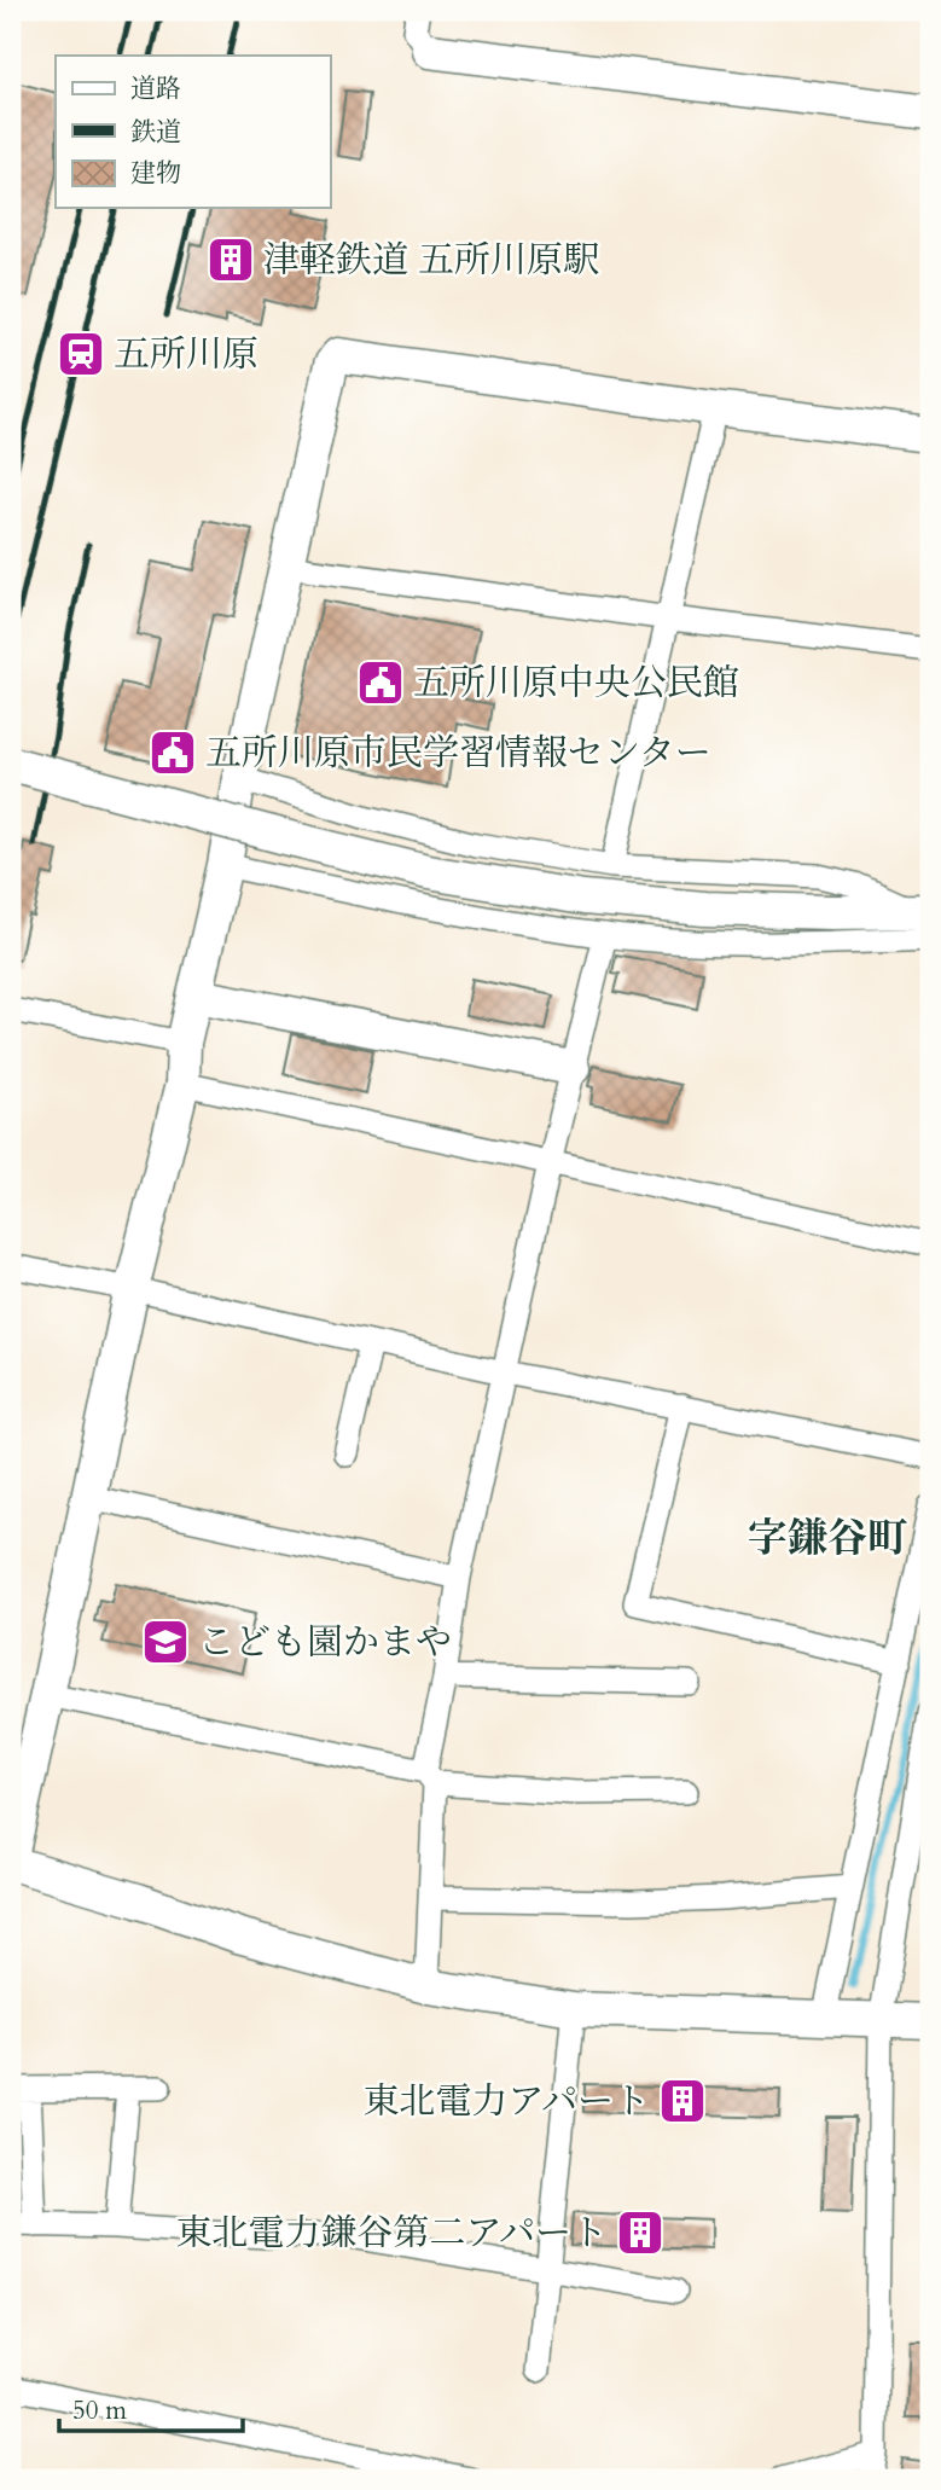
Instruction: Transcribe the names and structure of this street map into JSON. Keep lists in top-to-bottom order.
{
  "districts": ["字鎌谷町"],
  "places": {
    "building": ["津軽鉄道 五所川原駅", "東北電力アパート", "東北電力鎌谷第二アパート"],
    "station": ["五所川原"],
    "public building": ["五所川原中央公民館", "五所川原市民学習情報センター"],
    "school or university": ["こども園かまや"]
  },
  "legend": ["道路", "鉄道", "建物"],
  "scale_bar": "50 m"
}
